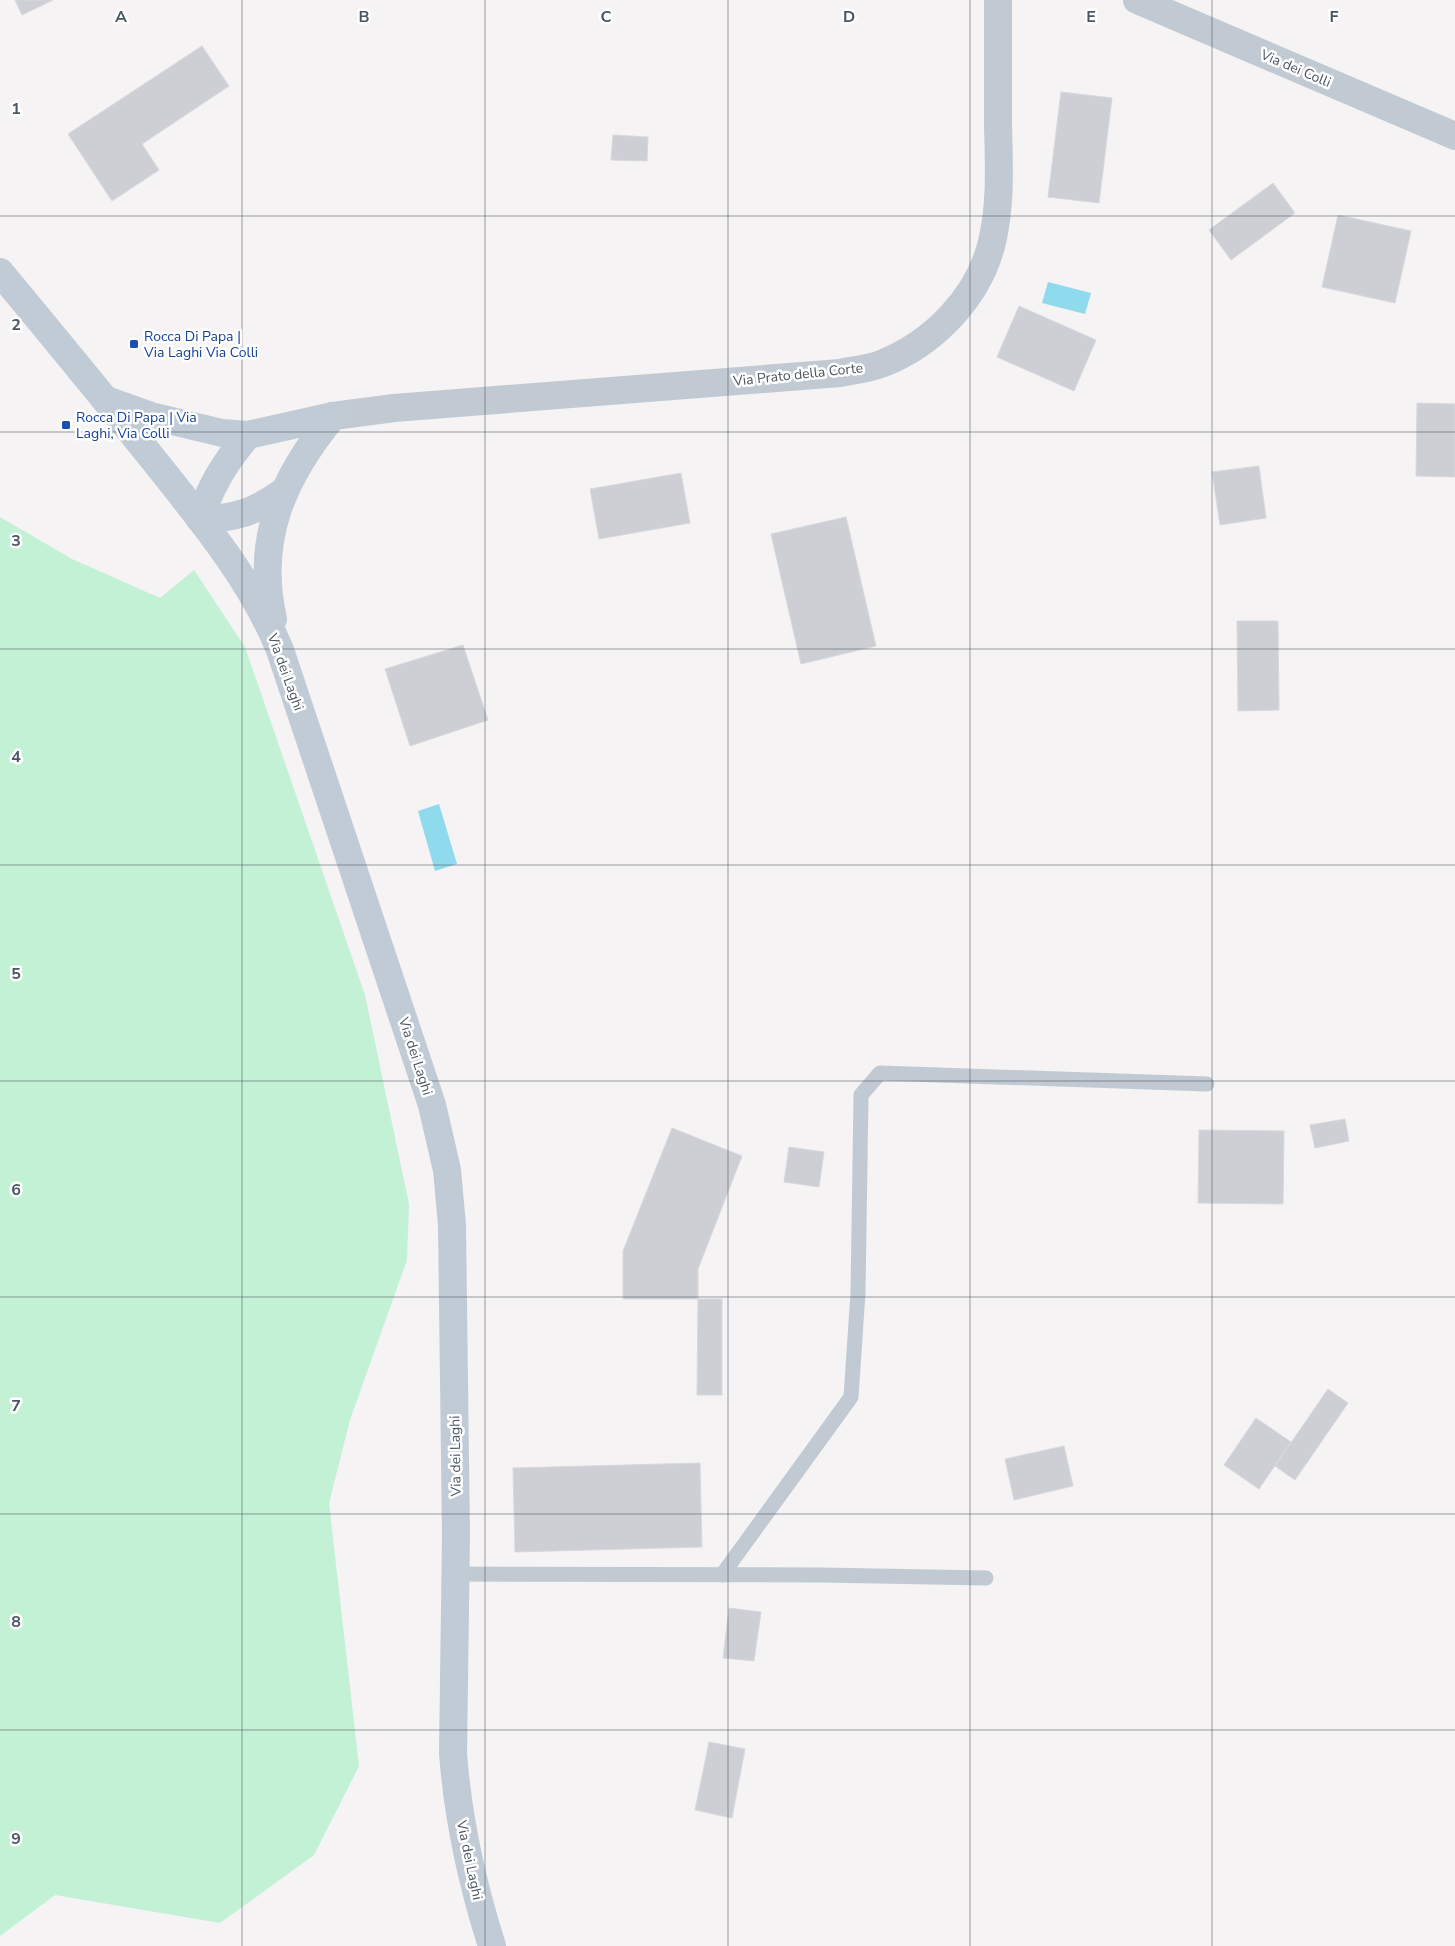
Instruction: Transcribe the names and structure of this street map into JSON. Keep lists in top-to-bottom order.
{
  "streets": {
    "main road": ["Via dei Laghi"],
    "street": ["Via dei Colli", "Via Prato della Corte"]
  },
  "places": {
    "transit": ["Rocca Di Papa | Via Laghi Via Colli", "Rocca Di Papa | Via Laghi, Via Colli"]
  },
  "grid": {
    "columns": [
      "A",
      "B",
      "C",
      "D",
      "E",
      "F"
    ],
    "rows": [
      "1",
      "2",
      "3",
      "4",
      "5",
      "6",
      "7",
      "8",
      "9"
    ]
  }
}
